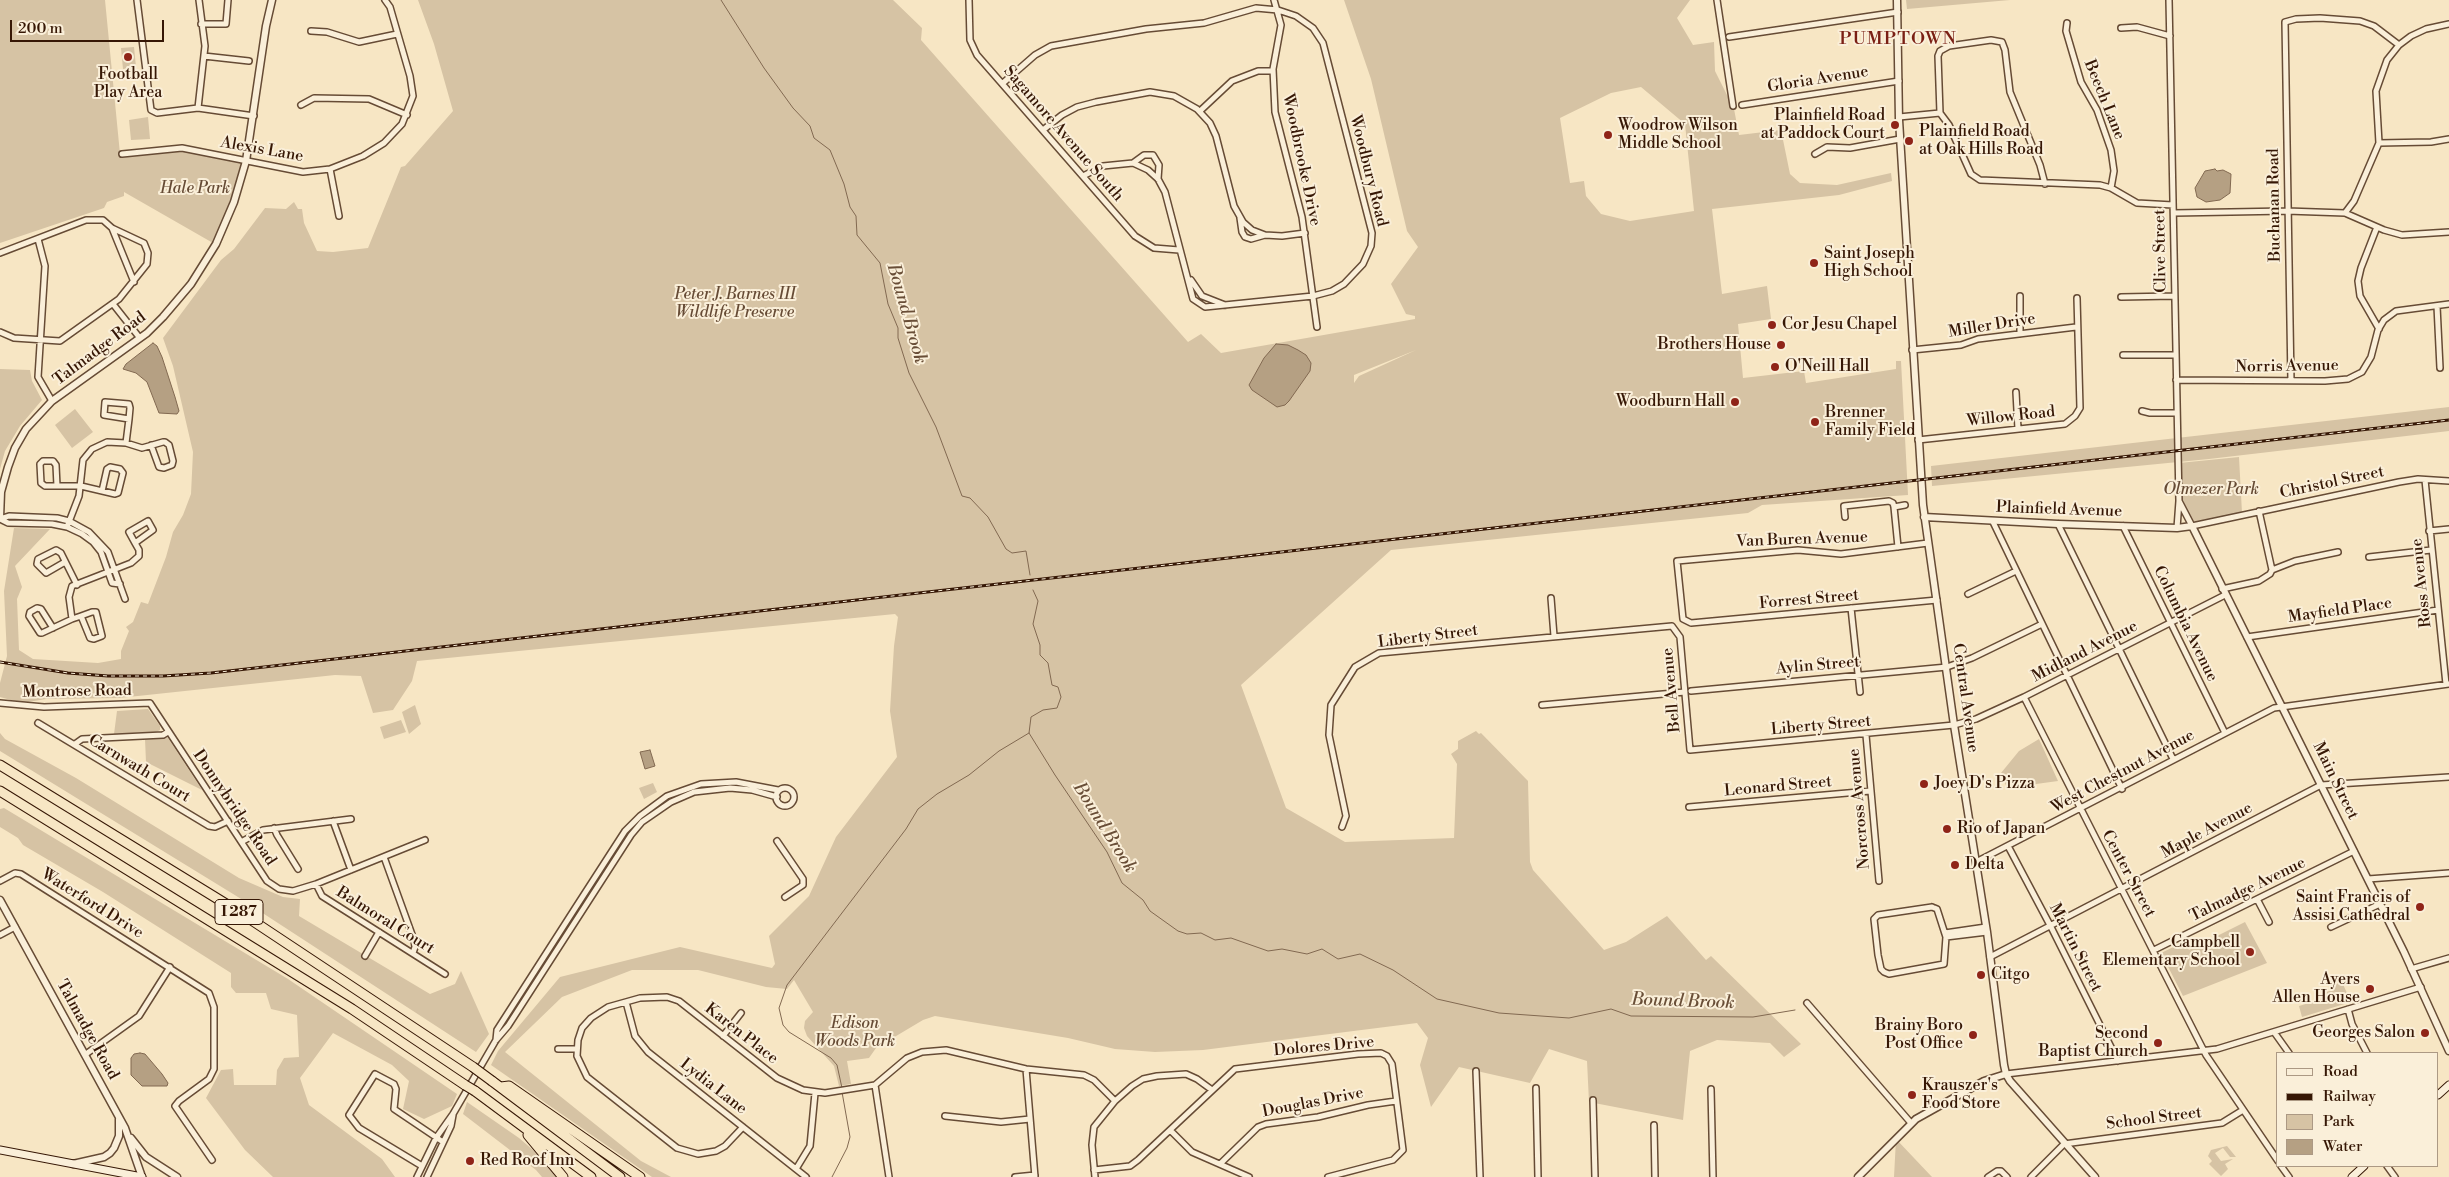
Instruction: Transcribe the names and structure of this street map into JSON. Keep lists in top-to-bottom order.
{
  "streets": {
    "highway": ["I 287"],
    "street": [
      "Gloria Avenue",
      "Beech Lane",
      "Sagamore Avenue South",
      "Alexis Lane",
      "Woodbrooke Drive",
      "Woodbury Road",
      "Buchanan Road",
      "Clive Street",
      "Miller Drive",
      "Talmadge Road",
      "Norris Avenue",
      "Willow Road",
      "Christol Street",
      "Plainfield Avenue",
      "Van Buren Avenue",
      "Ross Avenue",
      "Forrest Street",
      "Mayfield Place",
      "Columbia Avenue",
      "Liberty Street",
      "Midland Avenue",
      "Aylin Street",
      "Bell Avenue",
      "Montrose Road",
      "Central Avenue",
      "Carnwath Court",
      "West Chestnut Avenue",
      "Main Street",
      "Leonard Street",
      "Donnybridge Road",
      "Norcross Avenue",
      "Maple Avenue",
      "Center Street",
      "Talmadge Avenue",
      "Waterford Drive",
      "Balmoral Court",
      "Martin Street",
      "Karen Place",
      "Dolores Drive",
      "Lydia Lane",
      "Douglas Drive",
      "School Street"
    ]
  },
  "crossings": [
    ["Gloria Avenue", "Central Avenue"],
    ["Sagamore Avenue South", "Woodbury Road"],
    ["Alexis Lane", "Talmadge Road"],
    ["Woodbrooke Drive", "Woodbury Road"],
    ["Buchanan Road", "Norris Avenue"],
    ["Clive Street", "Norris Avenue"],
    ["Clive Street", "Christol Street"],
    ["Clive Street", "Plainfield Avenue"],
    ["Clive Street", "Main Street"],
    ["Miller Drive", "Willow Road"],
    ["Miller Drive", "Central Avenue"],
    ["Willow Road", "Central Avenue"],
    ["Christol Street", "Plainfield Avenue"],
    ["Christol Street", "Ross Avenue"],
    ["Christol Street", "Main Street"],
    ["Plainfield Avenue", "Columbia Avenue"],
    ["Plainfield Avenue", "Central Avenue"],
    ["Plainfield Avenue", "Main Street"],
    ["Van Buren Avenue", "Forrest Street"],
    ["Van Buren Avenue", "Central Avenue"],
    ["Ross Avenue", "Mayfield Place"],
    ["Ross Avenue", "West Chestnut Avenue"],
    ["Forrest Street", "Central Avenue"],
    ["Mayfield Place", "Main Street"],
    ["Columbia Avenue", "Midland Avenue"],
    ["Columbia Avenue", "West Chestnut Avenue"],
    ["Liberty Street", "Midland Avenue"],
    ["Liberty Street", "Bell Avenue"],
    ["Liberty Street", "Central Avenue"],
    ["Liberty Street", "Norcross Avenue"],
    ["Midland Avenue", "Central Avenue"],
    ["Midland Avenue", "Main Street"],
    ["Midland Avenue", "Center Street"],
    ["Aylin Street", "Central Avenue"],
    ["Montrose Road", "Donnybridge Road"],
    ["Central Avenue", "West Chestnut Avenue"],
    ["Central Avenue", "Maple Avenue"],
    ["Carnwath Court", "Donnybridge Road"],
    ["West Chestnut Avenue", "Main Street"],
    ["West Chestnut Avenue", "Center Street"],
    ["West Chestnut Avenue", "Martin Street"],
    ["Main Street", "Maple Avenue"],
    ["Main Street", "Talmadge Avenue"],
    ["Leonard Street", "Norcross Avenue"],
    ["Donnybridge Road", "Balmoral Court"],
    ["Maple Avenue", "Center Street"],
    ["Maple Avenue", "Martin Street"],
    ["Center Street", "Talmadge Avenue"],
    ["Center Street", "School Street"],
    ["Karen Place", "Lydia Lane"],
    ["Dolores Drive", "Douglas Drive"]
  ],
  "districts": ["PUMPTOWN"],
  "water": ["Bound Brook"],
  "parks": [
    "Hale Park",
    "Peter J. Barnes III Wildlife Preserve",
    "Olmezer Park",
    "Edison Woods Park"
  ],
  "places": [
    "Football Play Area",
    "Plainfield Road at Paddock Court",
    "Woodrow Wilson Middle School",
    "Plainfield Road at Oak Hills Road",
    "Saint Joseph High School",
    "Cor Jesu Chapel",
    "Brothers House",
    "O'Neill Hall",
    "Woodburn Hall",
    "Brenner Family Field",
    "Joey D's Pizza",
    "Rio of Japan",
    "Delta",
    "Saint Francis of Assisi Cathedral",
    "Campbell Elementary School",
    "Citgo",
    "Ayers Allen House",
    "Georges Salon",
    "Brainy Boro Post Office",
    "Second Baptist Church",
    "Krauszer's Food Store",
    "Red Roof Inn"
  ],
  "legend": [
    "Road",
    "Railway",
    "Park",
    "Water"
  ],
  "scale_bar": "200 m"
}
